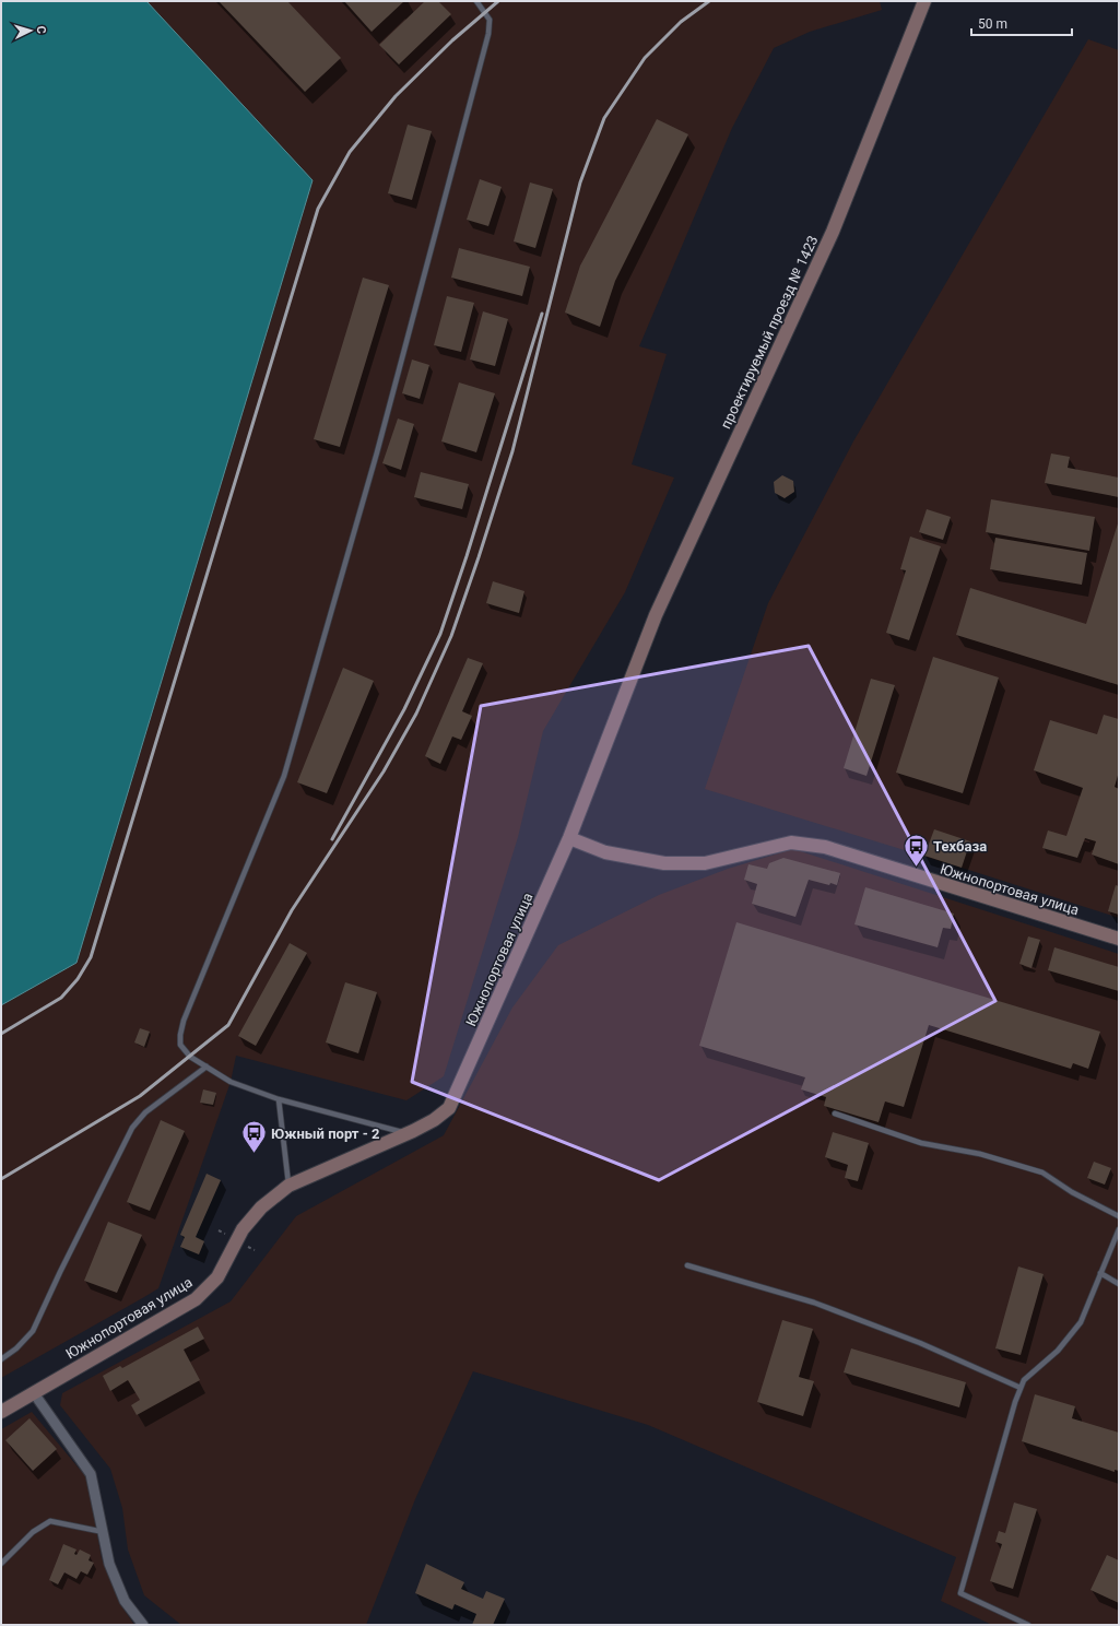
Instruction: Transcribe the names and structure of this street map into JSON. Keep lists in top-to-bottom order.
{
  "streets": {
    "main road": ["проектируемый проезд № 1423", "Южнопортовая улица"]
  },
  "crossings": [
    ["проектируемый проезд № 1423", "Южнопортовая улица"]
  ],
  "places": {
    "bus stop": ["Техбаза", "Южный порт - 2"]
  },
  "scale_bar": "50 m",
  "north": "right"
}
